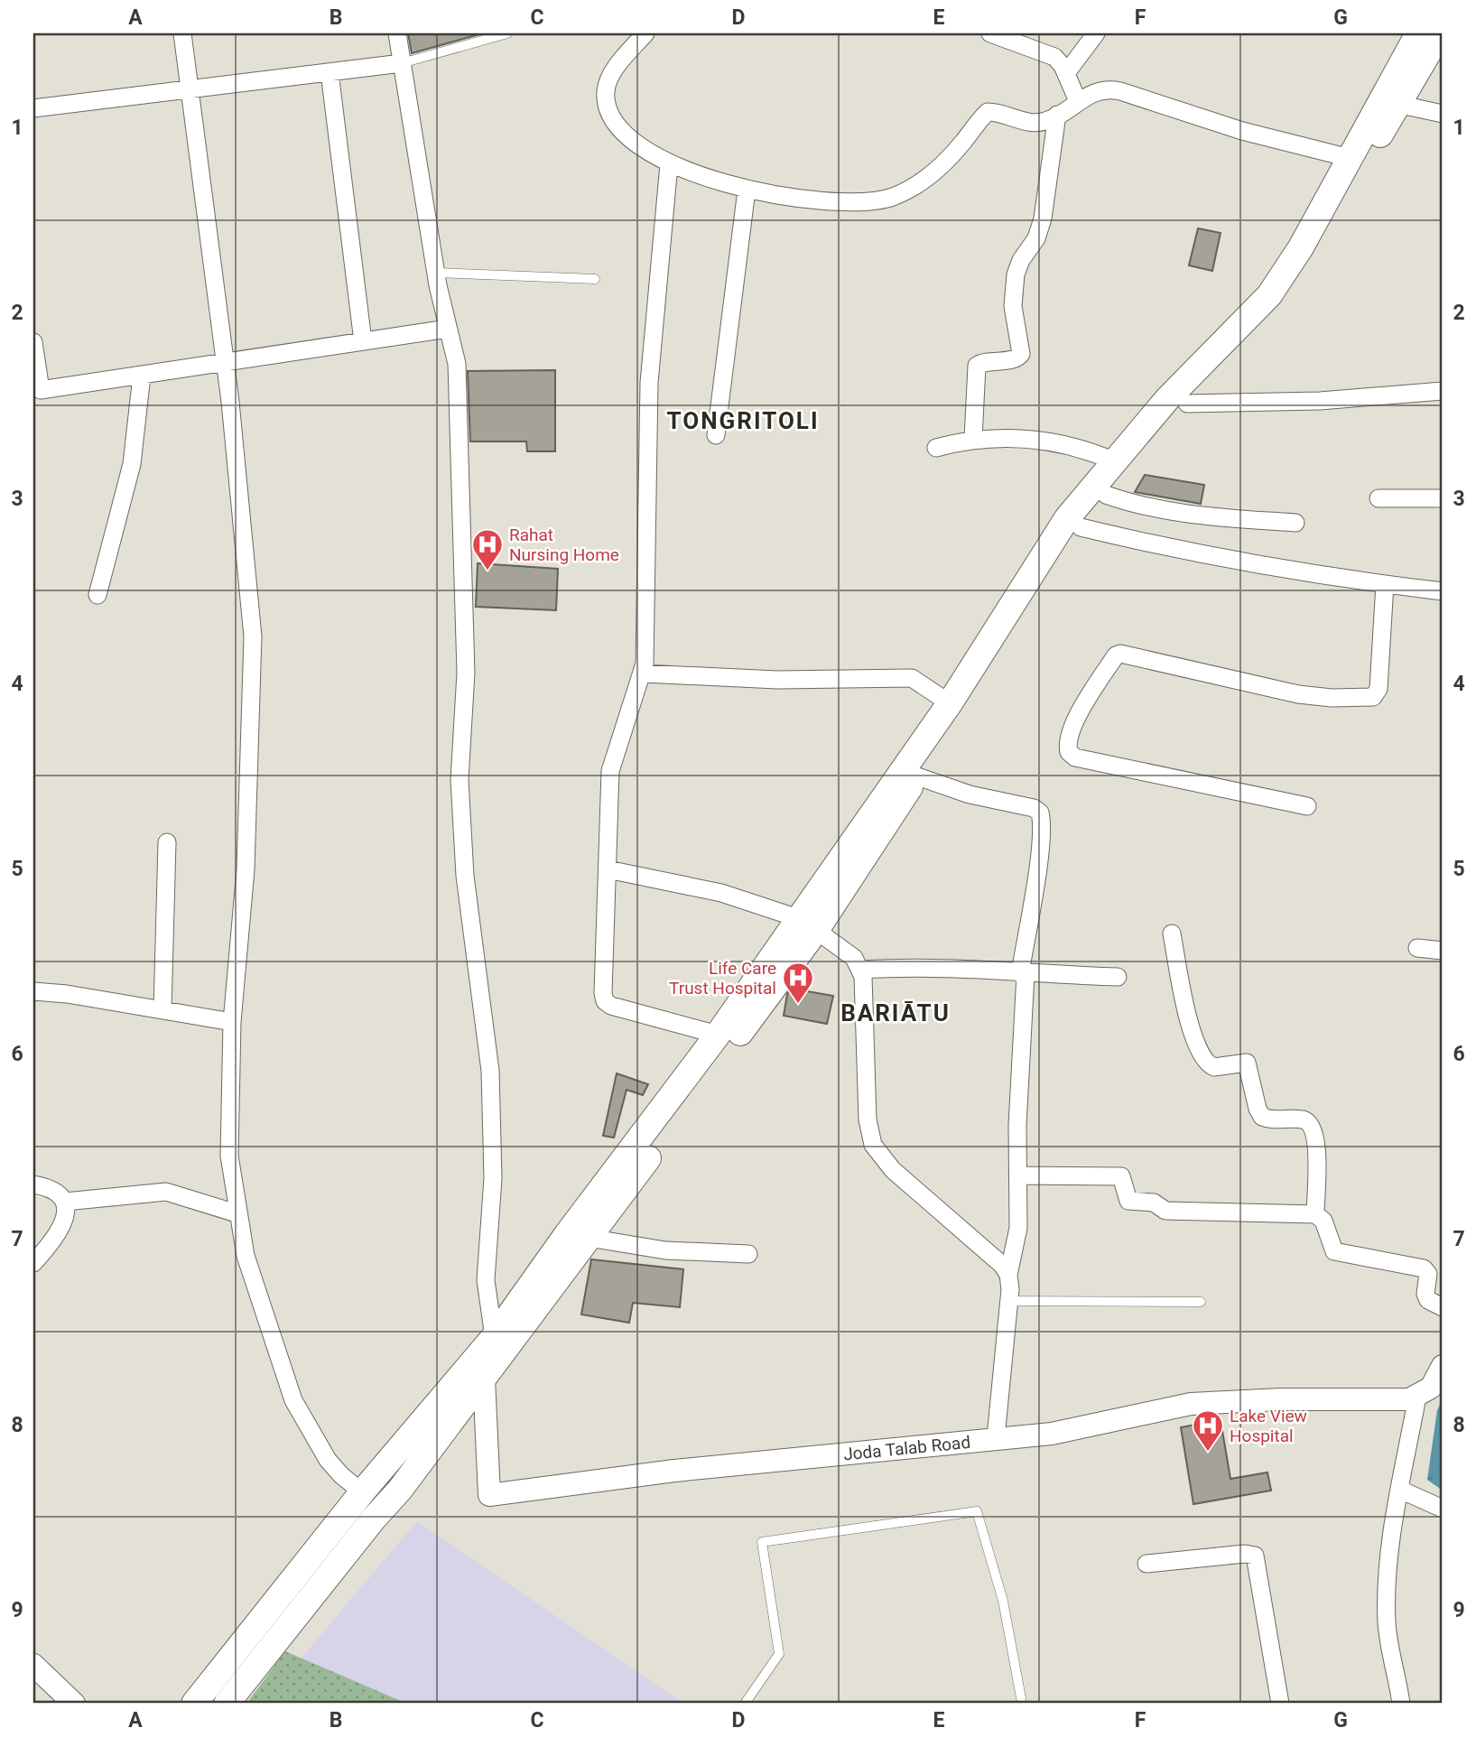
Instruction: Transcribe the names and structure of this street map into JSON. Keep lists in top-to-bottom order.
{
  "streets": {
    "street": ["Joda Talab Road"]
  },
  "districts": ["TONGRITOLI", "BARIĀTU"],
  "places": {
    "hospital": ["Rahat Nursing Home", "Life Care Trust Hospital", "Lake View Hospital"]
  },
  "grid": {
    "columns": [
      "A",
      "B",
      "C",
      "D",
      "E",
      "F",
      "G"
    ],
    "rows": [
      "1",
      "2",
      "3",
      "4",
      "5",
      "6",
      "7",
      "8",
      "9"
    ]
  }
}
